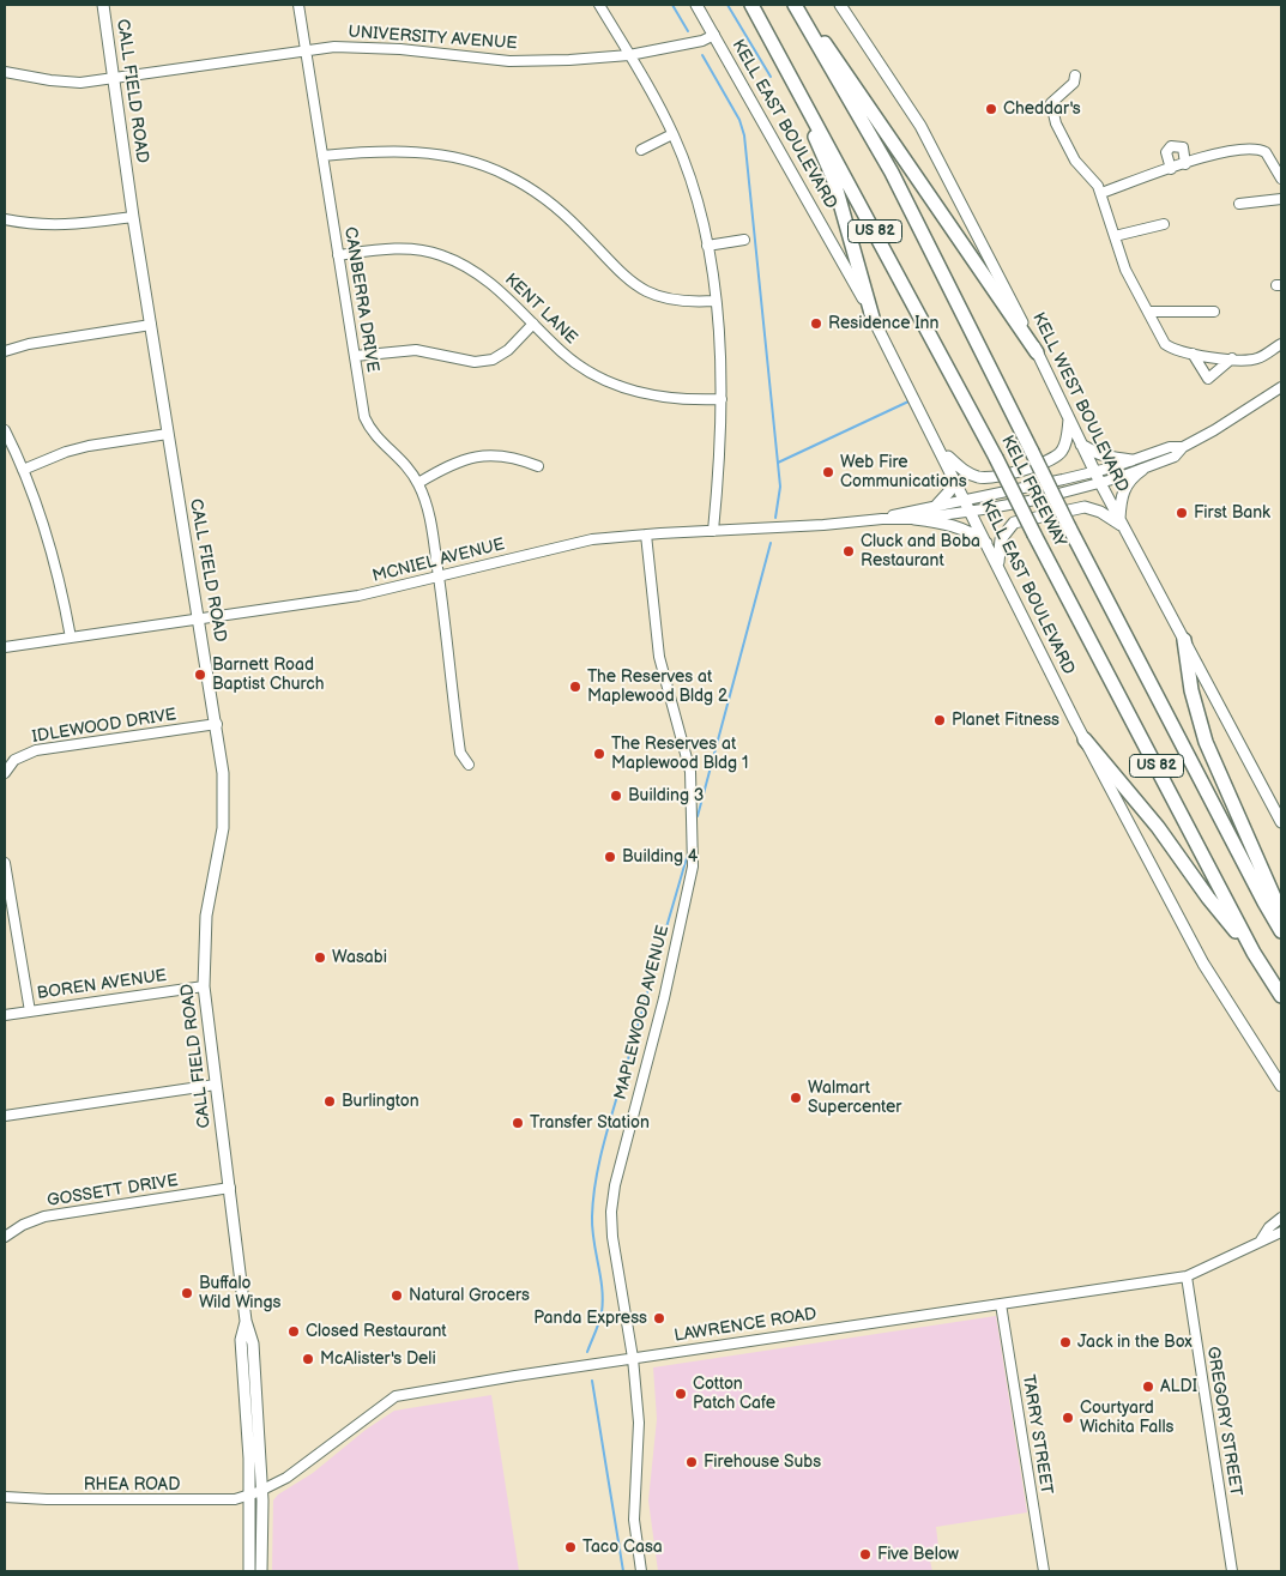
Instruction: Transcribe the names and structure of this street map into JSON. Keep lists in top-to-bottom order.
{
  "streets": {
    "highway": ["US 82", "KELL FREEWAY"],
    "main road": ["CALL FIELD ROAD", "KELL EAST BOULEVARD", "KELL WEST BOULEVARD"],
    "street": [
      "UNIVERSITY AVENUE",
      "CANBERRA DRIVE",
      "KENT LANE",
      "MCNIEL AVENUE",
      "IDLEWOOD DRIVE",
      "BOREN AVENUE",
      "MAPLEWOOD AVENUE",
      "GOSSETT DRIVE",
      "LAWRENCE ROAD",
      "GREGORY STREET",
      "TARRY STREET",
      "RHEA ROAD"
    ]
  },
  "crossings": [
    ["UNIVERSITY AVENUE", "CALL FIELD ROAD"],
    ["UNIVERSITY AVENUE", "KELL EAST BOULEVARD"],
    ["UNIVERSITY AVENUE", "CANBERRA DRIVE"],
    ["CALL FIELD ROAD", "MCNIEL AVENUE"],
    ["CALL FIELD ROAD", "IDLEWOOD DRIVE"],
    ["CALL FIELD ROAD", "BOREN AVENUE"],
    ["CALL FIELD ROAD", "GOSSETT DRIVE"],
    ["CALL FIELD ROAD", "LAWRENCE ROAD"],
    ["CALL FIELD ROAD", "RHEA ROAD"],
    ["KELL EAST BOULEVARD", "MCNIEL AVENUE"],
    ["CANBERRA DRIVE", "KENT LANE"],
    ["CANBERRA DRIVE", "MCNIEL AVENUE"],
    ["KELL WEST BOULEVARD", "MCNIEL AVENUE"],
    ["MCNIEL AVENUE", "MAPLEWOOD AVENUE"],
    ["MAPLEWOOD AVENUE", "LAWRENCE ROAD"],
    ["LAWRENCE ROAD", "GREGORY STREET"],
    ["LAWRENCE ROAD", "TARRY STREET"],
    ["LAWRENCE ROAD", "RHEA ROAD"]
  ],
  "places": [
    "Cheddar's",
    "Residence Inn",
    "Web Fire Communications",
    "First Bank",
    "Cluck and Boba Restaurant",
    "Barnett Road Baptist Church",
    "The Reserves at Maplewood Bldg 2",
    "Planet Fitness",
    "The Reserves at Maplewood Bldg 1",
    "Building 3",
    "Building 4",
    "Wasabi",
    "Walmart Supercenter",
    "Burlington",
    "Transfer Station",
    "Buffalo Wild Wings",
    "Natural Grocers",
    "Panda Express",
    "Closed Restaurant",
    "Jack in the Box",
    "McAlister's Deli",
    "ALDI",
    "Cotton Patch Cafe",
    "Courtyard Wichita Falls",
    "Firehouse Subs",
    "Taco Casa",
    "Five Below"
  ]
}
